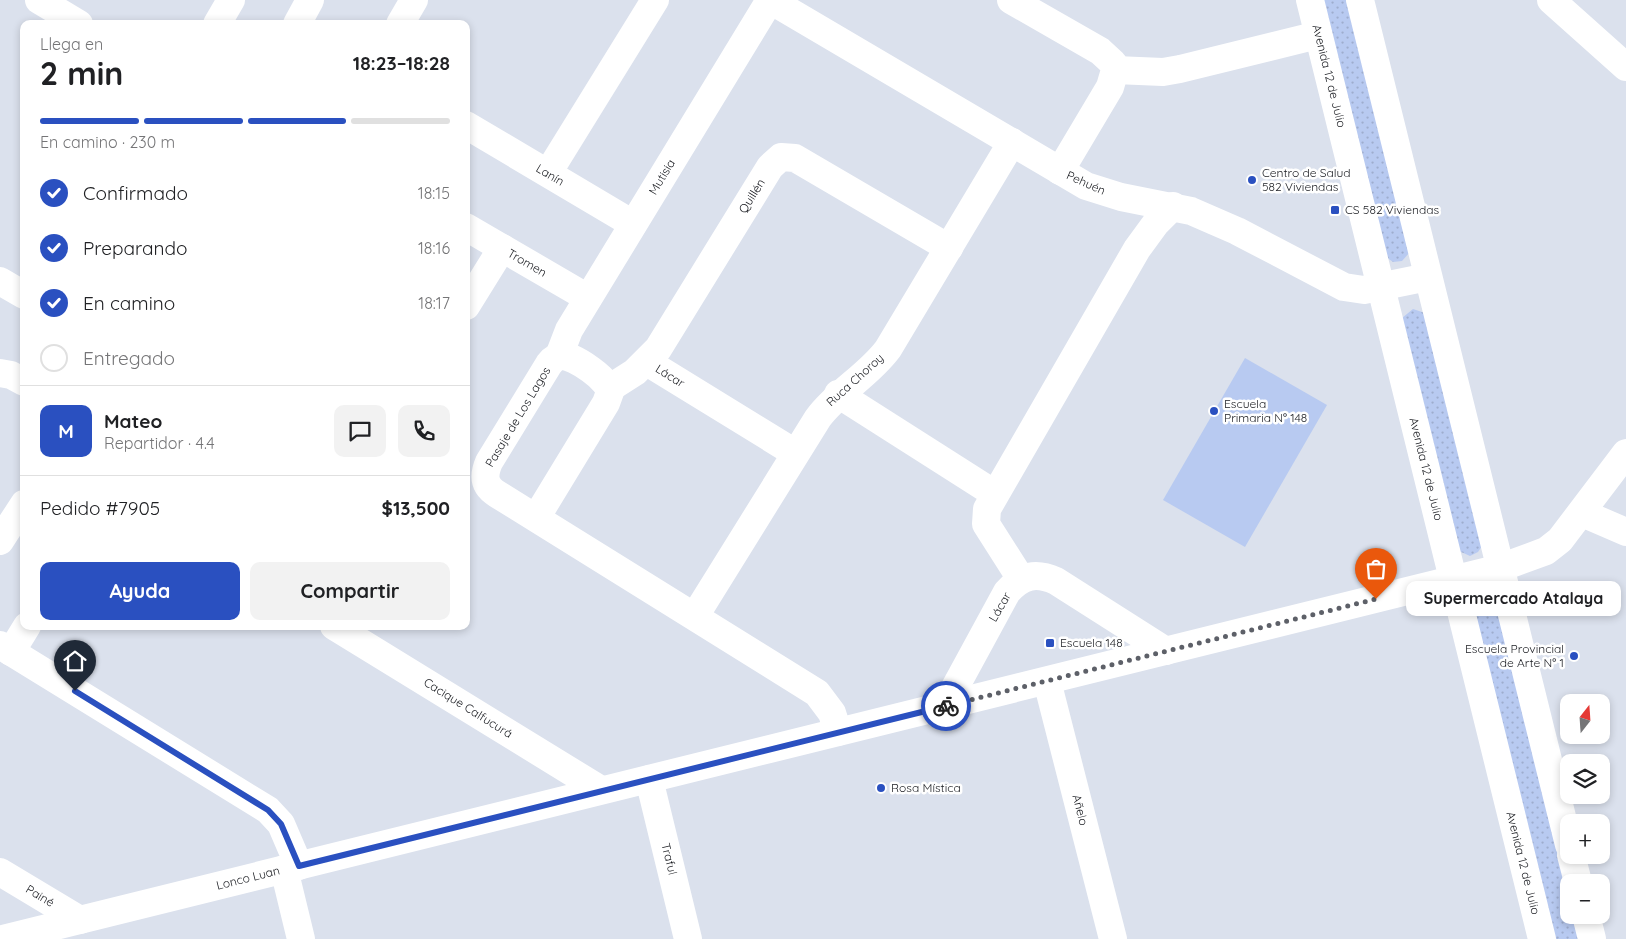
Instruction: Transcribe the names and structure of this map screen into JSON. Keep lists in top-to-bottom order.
{
  "streets": {
    "street": [
      "Avenida 12 de Julio",
      "Lanín",
      "Mutisia",
      "Pehuén",
      "Quillén",
      "Tromen",
      "Lácar",
      "Ruca Choroy",
      "Pasaje de Los Lagos",
      "Cacique Calfucurá",
      "Añelo",
      "Traful",
      "Lonco Luan",
      "Painé"
    ]
  },
  "crossings": [
    ["Avenida 12 de Julio", "Pehuén"],
    ["Avenida 12 de Julio", "Lonco Luan"],
    ["Lanín", "Mutisia"],
    ["Mutisia", "Pehuén"],
    ["Mutisia", "Tromen"],
    ["Mutisia", "Pasaje de Los Lagos"],
    ["Pehuén", "Ruca Choroy"],
    ["Quillén", "Lácar"],
    ["Quillén", "Ruca Choroy"],
    ["Quillén", "Pasaje de Los Lagos"],
    ["Lácar", "Ruca Choroy"],
    ["Lácar", "Lonco Luan"],
    ["Ruca Choroy", "Pasaje de Los Lagos"],
    ["Pasaje de Los Lagos", "Lonco Luan"],
    ["Cacique Calfucurá", "Lonco Luan"],
    ["Añelo", "Lonco Luan"],
    ["Traful", "Lonco Luan"],
    ["Lonco Luan", "Painé"]
  ],
  "places": {
    "other": [
      "Centro de Salud 582 Viviendas",
      "Escuela Primaria N° 148",
      "Supermercado Atalaya",
      "Escuela Provincial de Arte N° 1",
      "Rosa Mística"
    ],
    "transit": ["CS 582 Viviendas", "Escuela 148"]
  },
  "north": "top",
  "page": {
    "heading": ["2 min", "Llega en", "18:23–18:28"],
    "panel": [
      "Mateo",
      "Repartidor · 4.4",
      "Pedido #7905",
      "$13,500"
    ],
    "bar": "En camino · 230 m",
    "list": [
      ["Confirmado", "18:15"],
      ["Preparando", "18:16"],
      ["En camino", "18:17"],
      "Entregado"
    ],
    "round": "M",
    "buttons": ["Ayuda", "Compartir"],
    "bubble": "Supermercado Atalaya",
    "map_buttons": ["+", "−"]
  }
}
